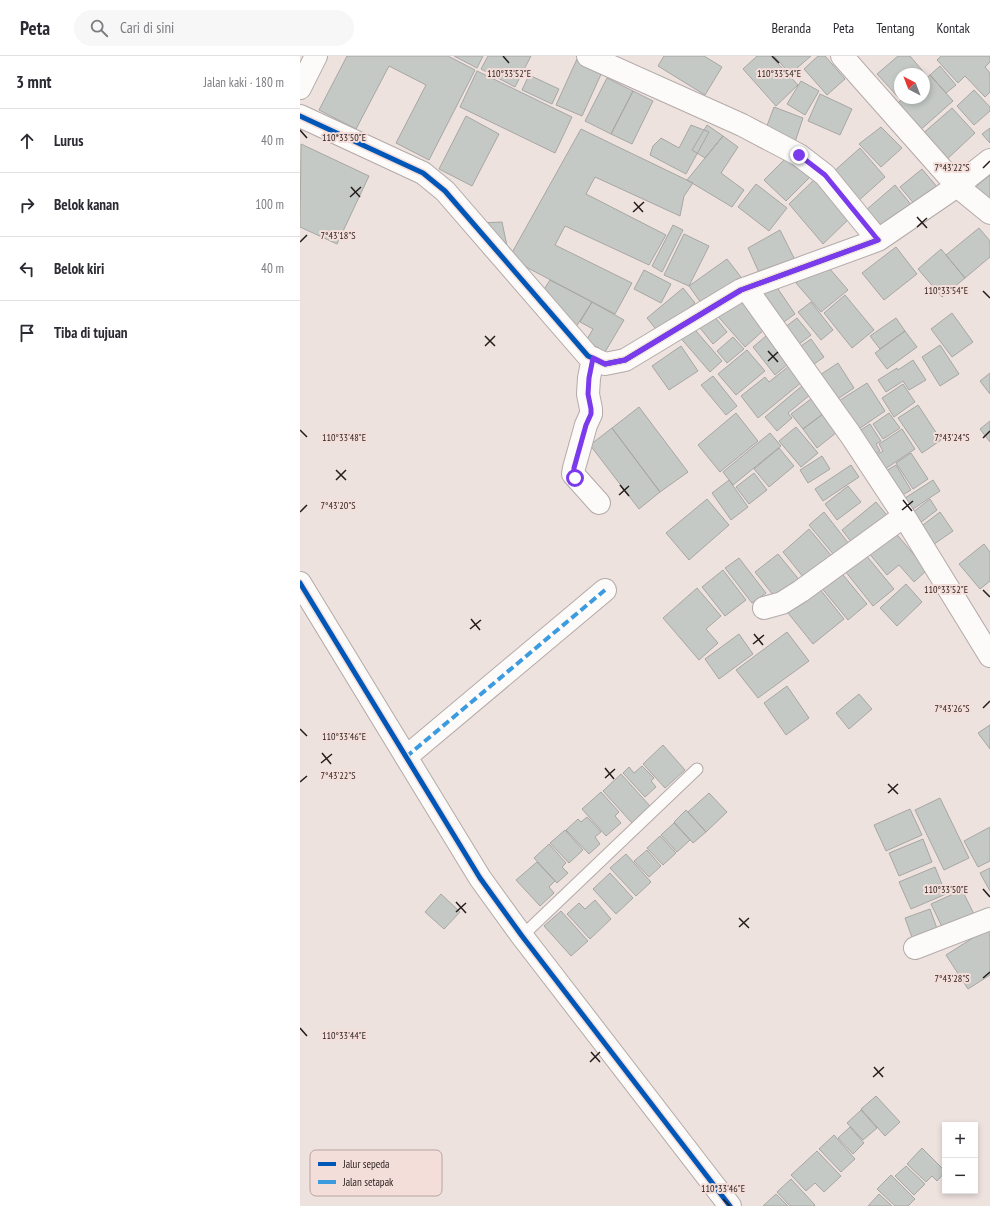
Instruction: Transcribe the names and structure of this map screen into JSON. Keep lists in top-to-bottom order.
{
  "legend": ["Jalur sepeda", "Jalan setapak"],
  "north": "top left",
  "page": {
    "header": "Peta",
    "search": "Cari di sini",
    "nav": [
      "Beranda",
      "Peta",
      "Tentang",
      "Kontak"
    ],
    "heading": ["3 mnt", "Jalan kaki · 180 m"],
    "list": [
      ["Lurus", "40 m"],
      ["Belok kanan", "100 m"],
      ["Belok kiri", "40 m"],
      "Tiba di tujuan"
    ],
    "map_buttons": ["+", "−"]
  },
  "coordinates": [
    "110°33'54\"E",
    "110°33'52\"E",
    "110°33'50\"E",
    "7°43'22\"S",
    "7°43'18\"S",
    "110°33'48\"E",
    "7°43'24\"S",
    "7°43'20\"S",
    "7°43'26\"S",
    "110°33'46\"E",
    "7°43'28\"S",
    "110°33'44\"E"
  ]
}
